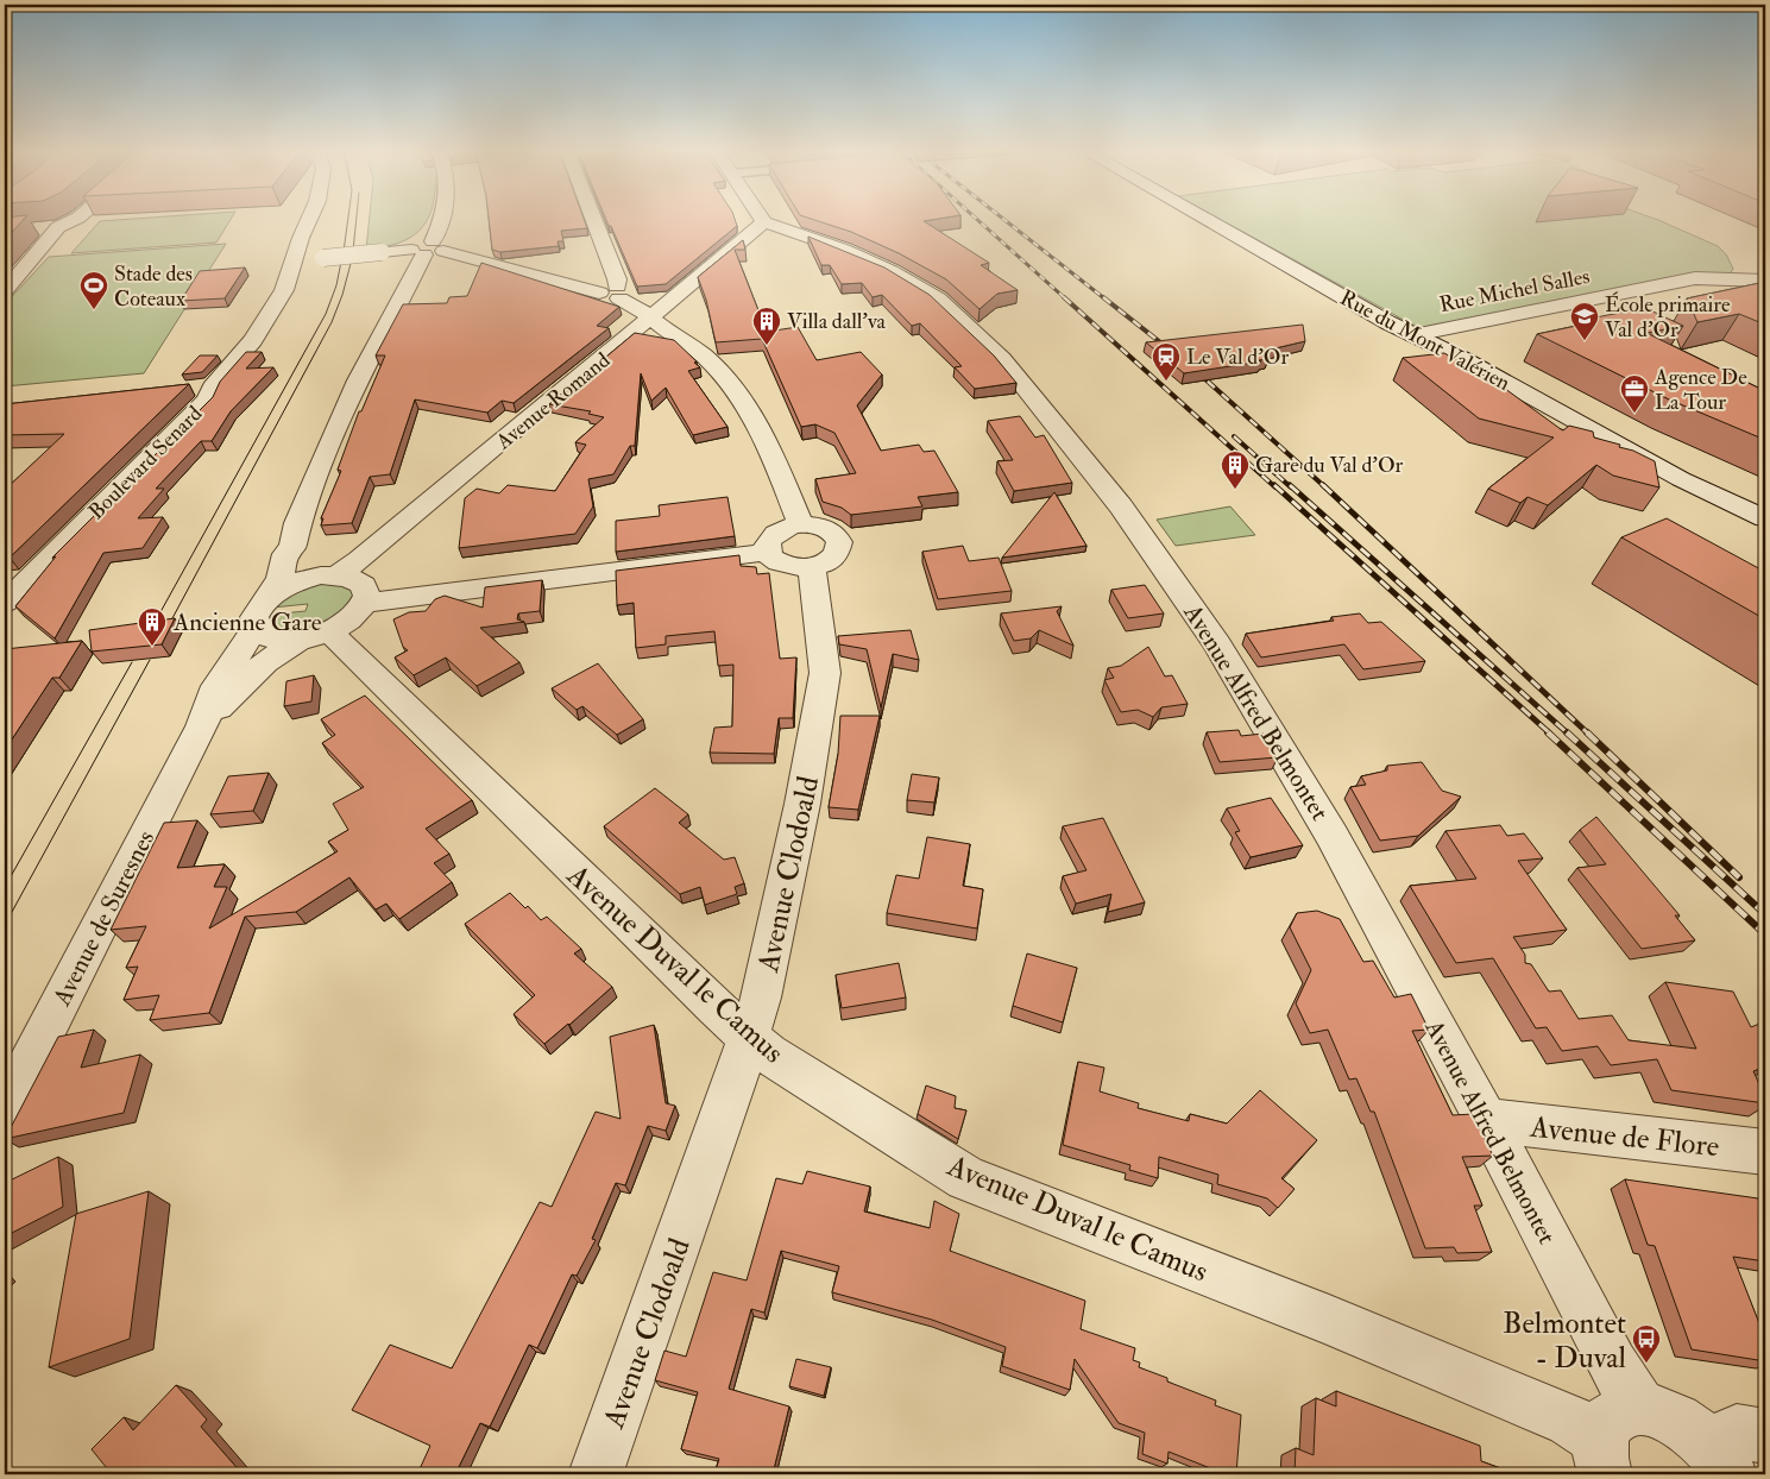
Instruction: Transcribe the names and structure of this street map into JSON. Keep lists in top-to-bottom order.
{
  "streets": {
    "street": [
      "Rue Michel Salles",
      "Rue du Mont Valérien",
      "Avenue Romand",
      "Boulevard Senard",
      "Avenue Alfred Belmontet",
      "Avenue Clodoald",
      "Avenue de Suresnes",
      "Avenue Duval le Camus",
      "Avenue de Flore"
    ]
  },
  "crossings": [
    ["Rue Michel Salles", "Rue du Mont Valérien"],
    ["Avenue Romand", "Avenue Alfred Belmontet"],
    ["Avenue Alfred Belmontet", "Avenue Duval le Camus"],
    ["Avenue Alfred Belmontet", "Avenue de Flore"],
    ["Avenue Clodoald", "Avenue Duval le Camus"],
    ["Avenue de Suresnes", "Avenue Duval le Camus"]
  ],
  "places": {
    "sports": ["Stade des Coteaux"],
    "school or university": ["École primaire Val d'Or"],
    "building": ["Villa dall’va", "Gare du Val d'Or", "Ancienne Gare"],
    "station": ["Le Val d'Or"],
    "office": ["Agence De La Tour"],
    "bus stop": ["Belmontet - Duval"]
  }
}
